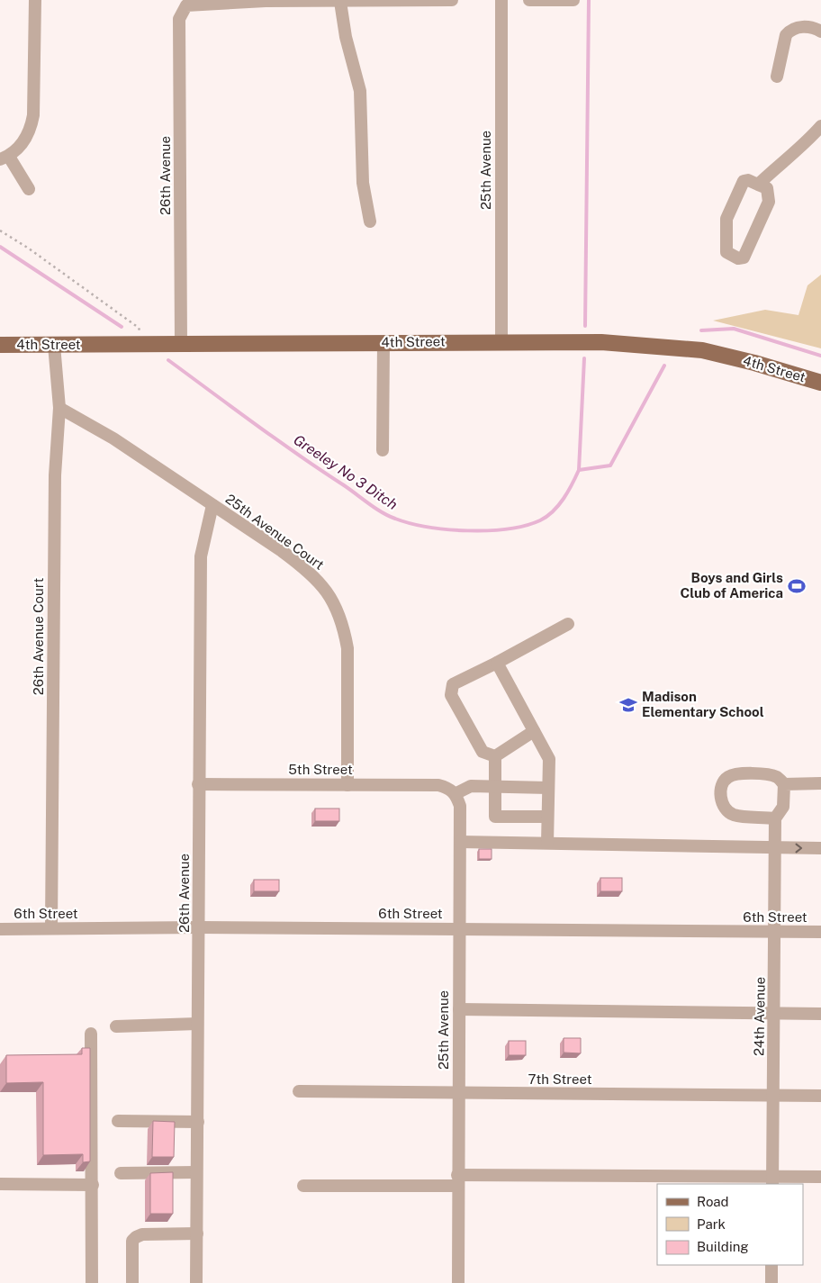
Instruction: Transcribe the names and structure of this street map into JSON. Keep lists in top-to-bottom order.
{
  "streets": {
    "main road": ["4th Street"],
    "street": [
      "25th Avenue",
      "26th Avenue",
      "25th Avenue Court",
      "26th Avenue Court",
      "5th Street",
      "6th Street",
      "24th Avenue",
      "7th Street"
    ]
  },
  "crossings": [
    ["25th Avenue", "4th Street"],
    ["25th Avenue", "5th Street"],
    ["25th Avenue", "6th Street"],
    ["25th Avenue", "7th Street"],
    ["26th Avenue", "4th Street"],
    ["26th Avenue", "25th Avenue Court"],
    ["26th Avenue", "5th Street"],
    ["26th Avenue", "6th Street"],
    ["4th Street", "26th Avenue Court"],
    ["25th Avenue Court", "26th Avenue Court"],
    ["25th Avenue Court", "5th Street"],
    ["26th Avenue Court", "6th Street"],
    ["6th Street", "24th Avenue"],
    ["24th Avenue", "7th Street"]
  ],
  "water": ["Greeley No 3 Ditch"],
  "places": {
    "sports": ["Boys and Girls Club of America"],
    "school or university": ["Madison Elementary School"]
  },
  "legend": ["Road", "Park", "Building"]
}
